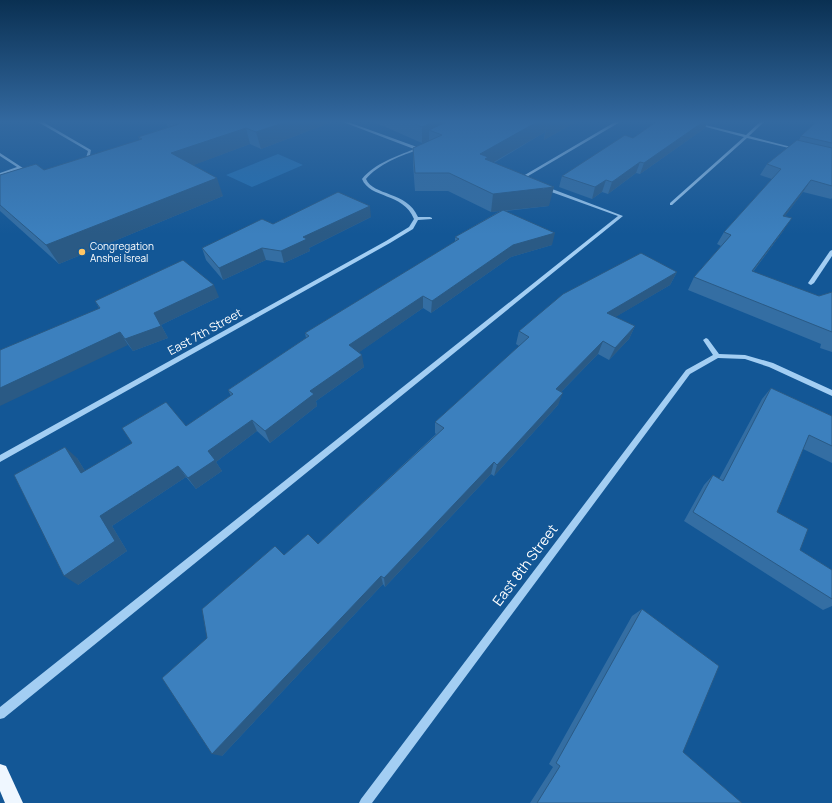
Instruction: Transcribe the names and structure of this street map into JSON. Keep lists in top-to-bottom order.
{
  "streets": {
    "street": ["East 7th Street", "East 8th Street"]
  },
  "places": ["Congregation Anshei Isreal"]
}
